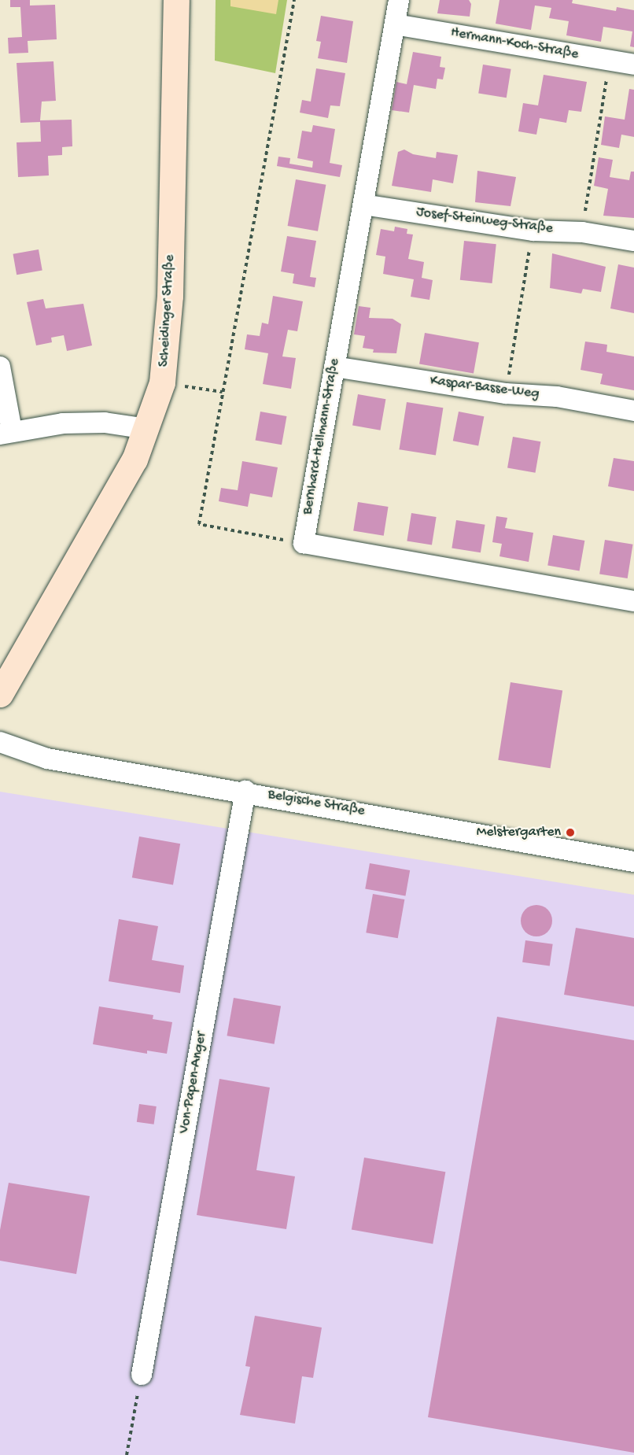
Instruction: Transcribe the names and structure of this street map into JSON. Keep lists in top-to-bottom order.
{
  "streets": {
    "main road": ["Scheidinger Straße"],
    "street": [
      "Hermann-Koch-Straße",
      "Josef-Steinweg-Straße",
      "Kaspar-Basse-Weg",
      "Bernhard-Hellmann-Straße",
      "Belgische Straße",
      "Von-Papen-Anger"
    ]
  },
  "crossings": [
    ["Hermann-Koch-Straße", "Bernhard-Hellmann-Straße"],
    ["Josef-Steinweg-Straße", "Bernhard-Hellmann-Straße"],
    ["Kaspar-Basse-Weg", "Bernhard-Hellmann-Straße"],
    ["Belgische Straße", "Von-Papen-Anger"]
  ],
  "places": ["Melstergarten"]
}
